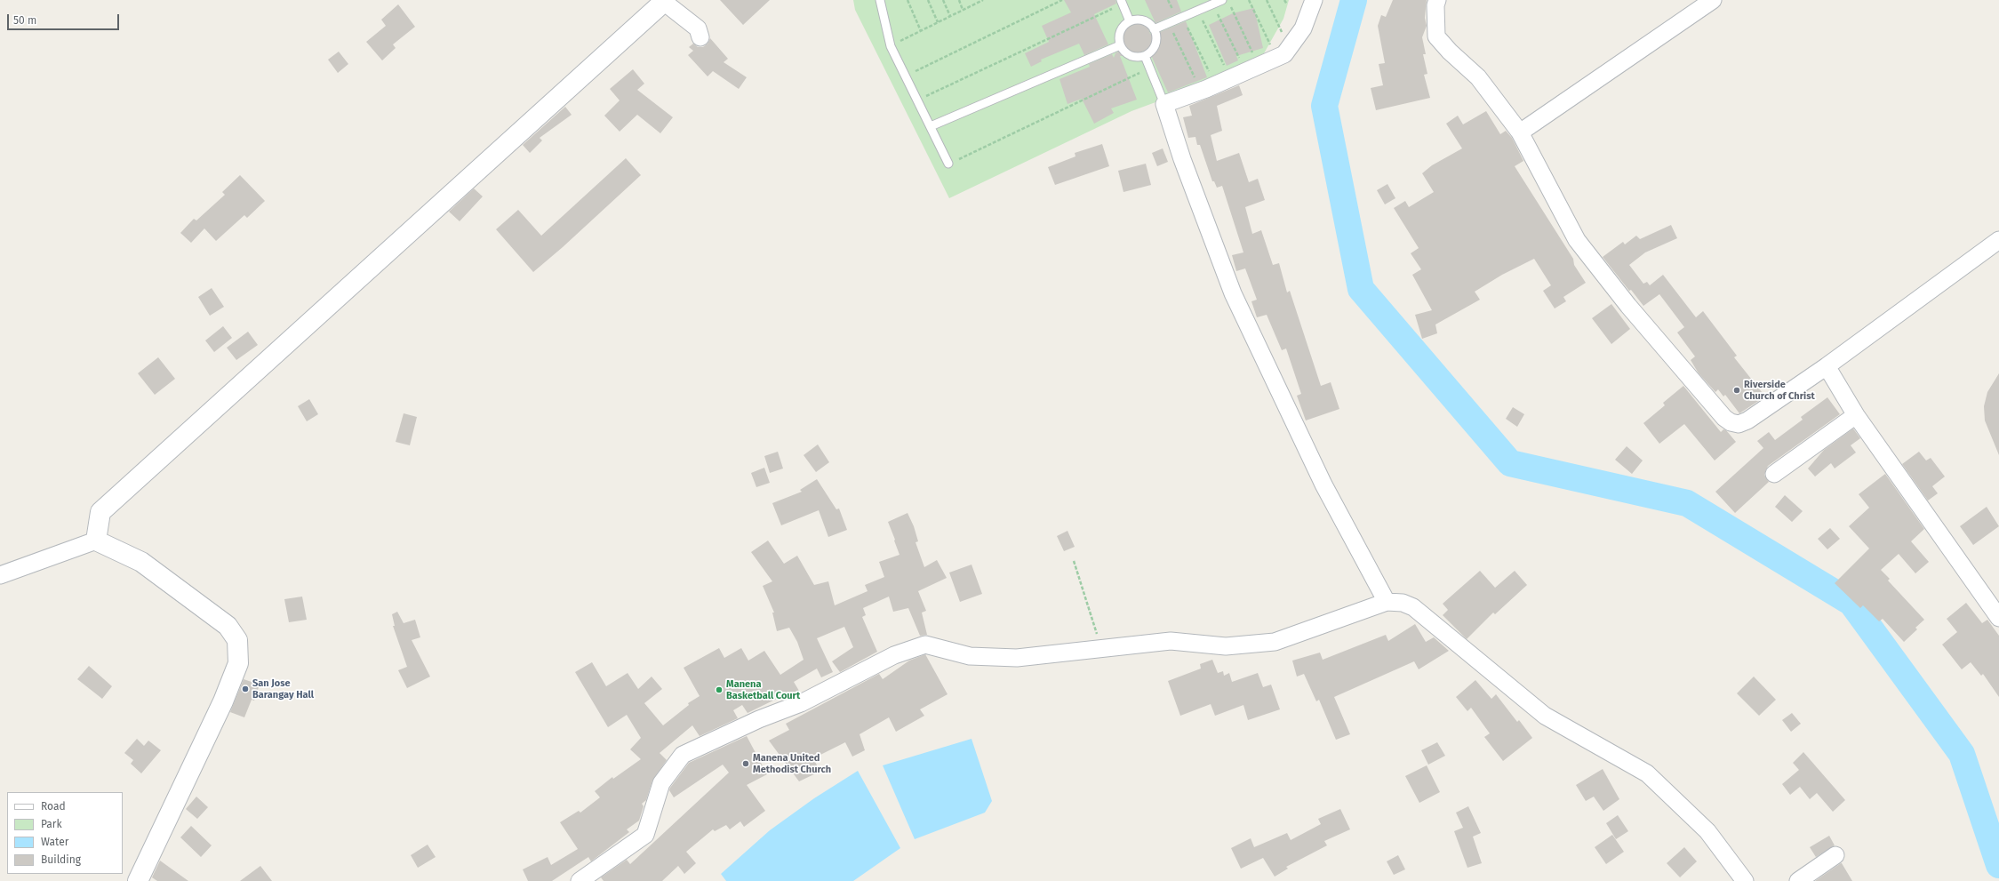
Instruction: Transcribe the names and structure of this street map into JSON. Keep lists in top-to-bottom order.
{
  "places": [
    "Riverside Church of Christ",
    "San Jose Barangay Hall",
    "Manena Basketball Court",
    "Manena United Methodist Church"
  ],
  "legend": [
    "Road",
    "Park",
    "Water",
    "Building"
  ],
  "scale_bar": "50 m"
}
